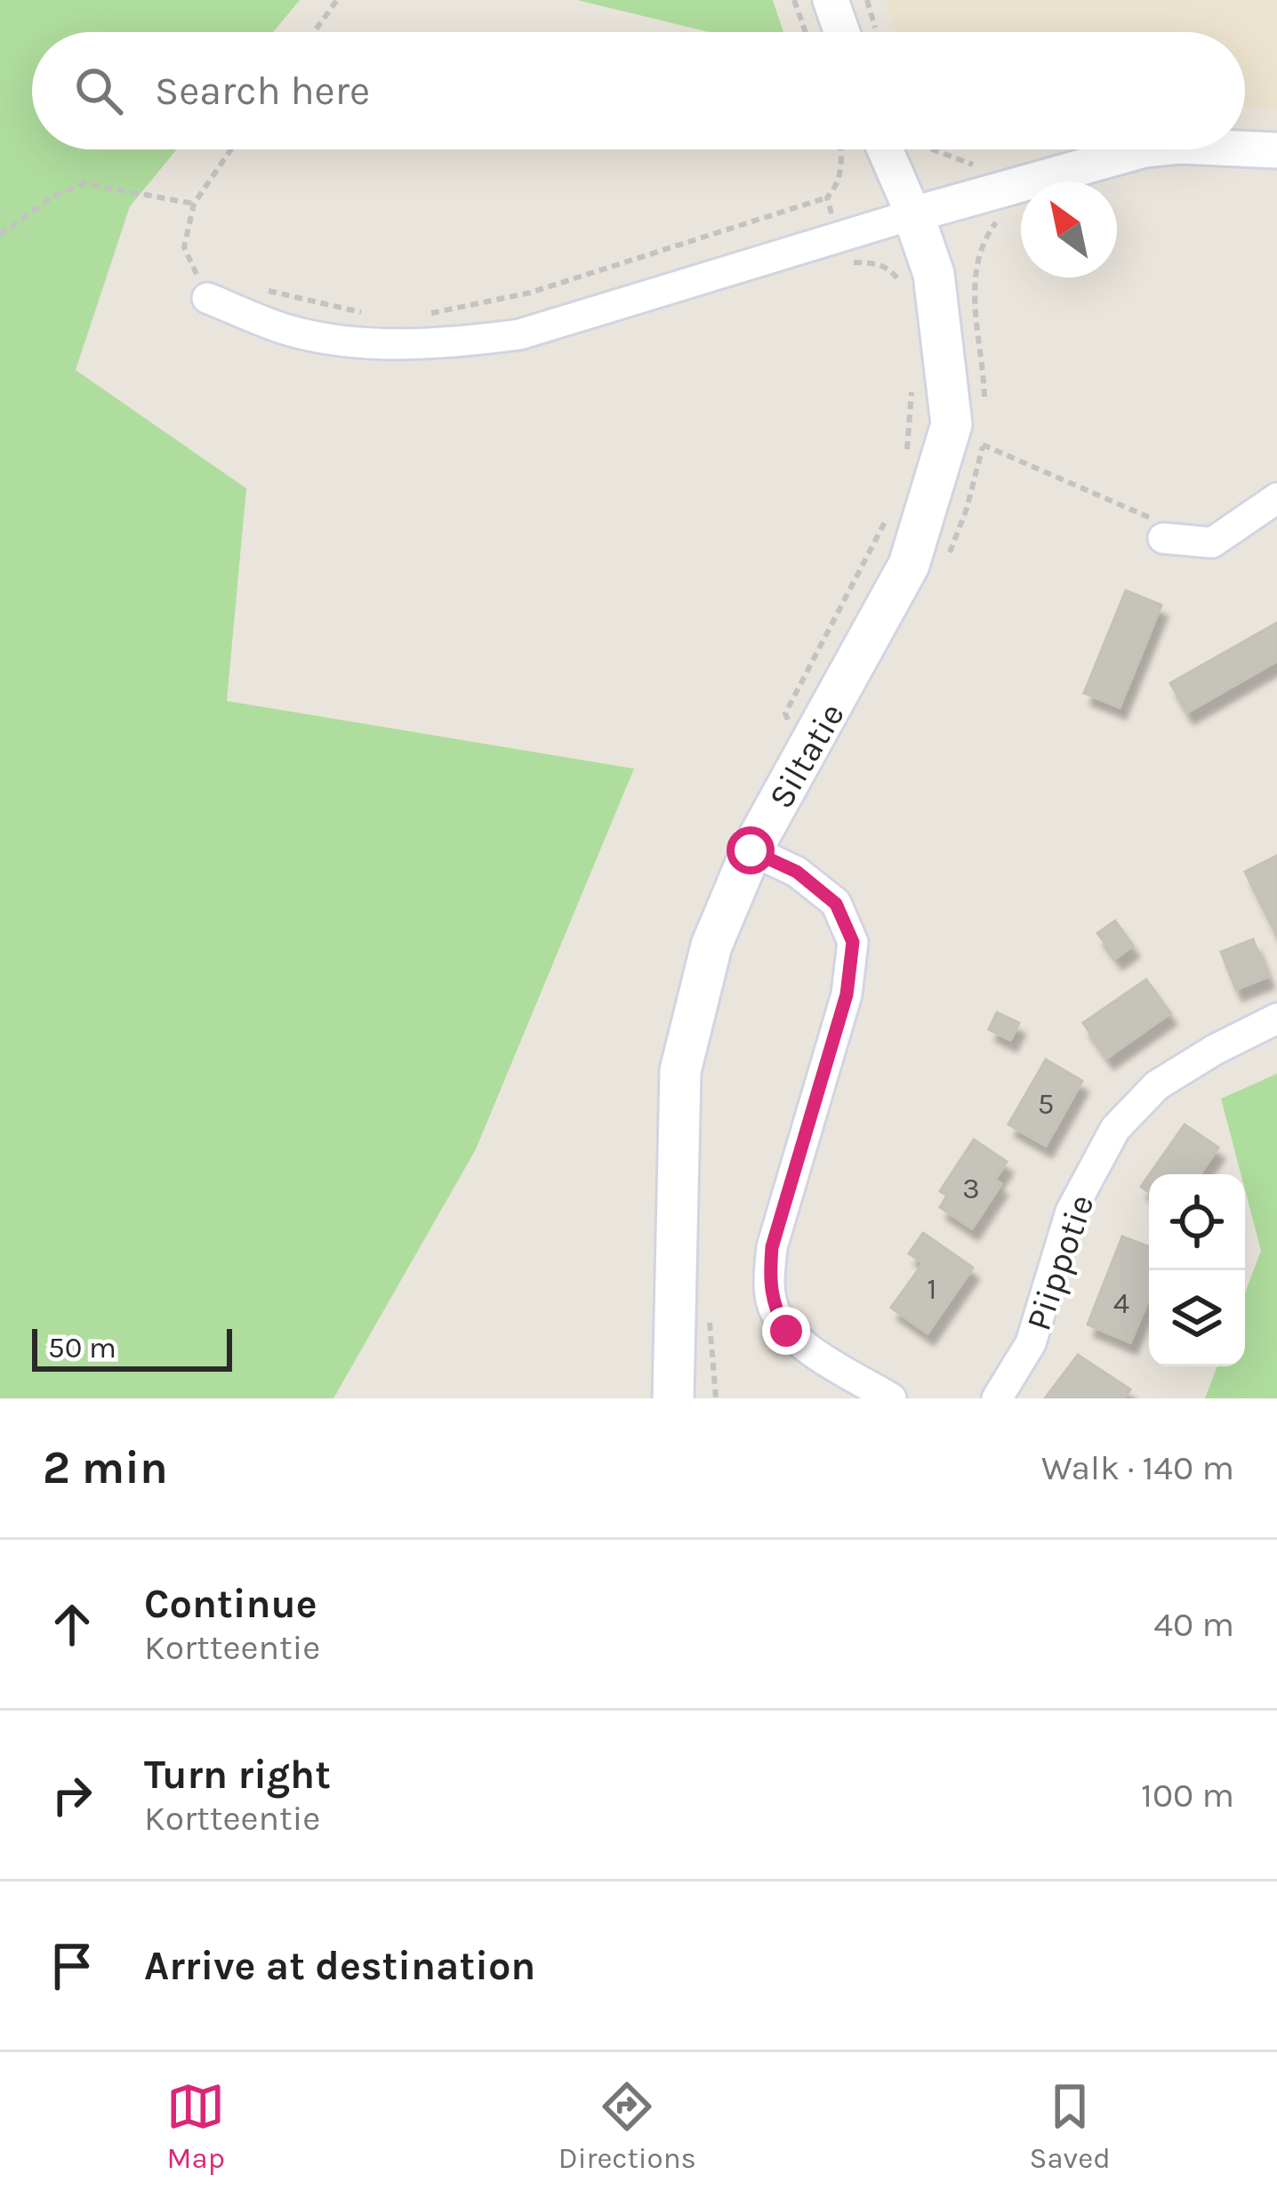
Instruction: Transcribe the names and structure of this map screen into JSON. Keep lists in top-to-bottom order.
{
  "streets": {
    "main road": ["Siltatie"],
    "street": ["Piippotie"]
  },
  "house_numbers": [
    "5",
    "3",
    "1",
    "4"
  ],
  "scale_bar": "50 m",
  "north": "top left",
  "page": {
    "search": "Search here",
    "scale": "50 m",
    "heading": ["2 min", "Walk · 140 m"],
    "list": [
      ["Continue", "Kortteentie", "40 m"],
      ["Turn right", "Kortteentie", "100 m"],
      "Arrive at destination"
    ],
    "nav": ["Map", "Directions", "Saved"]
  }
}
